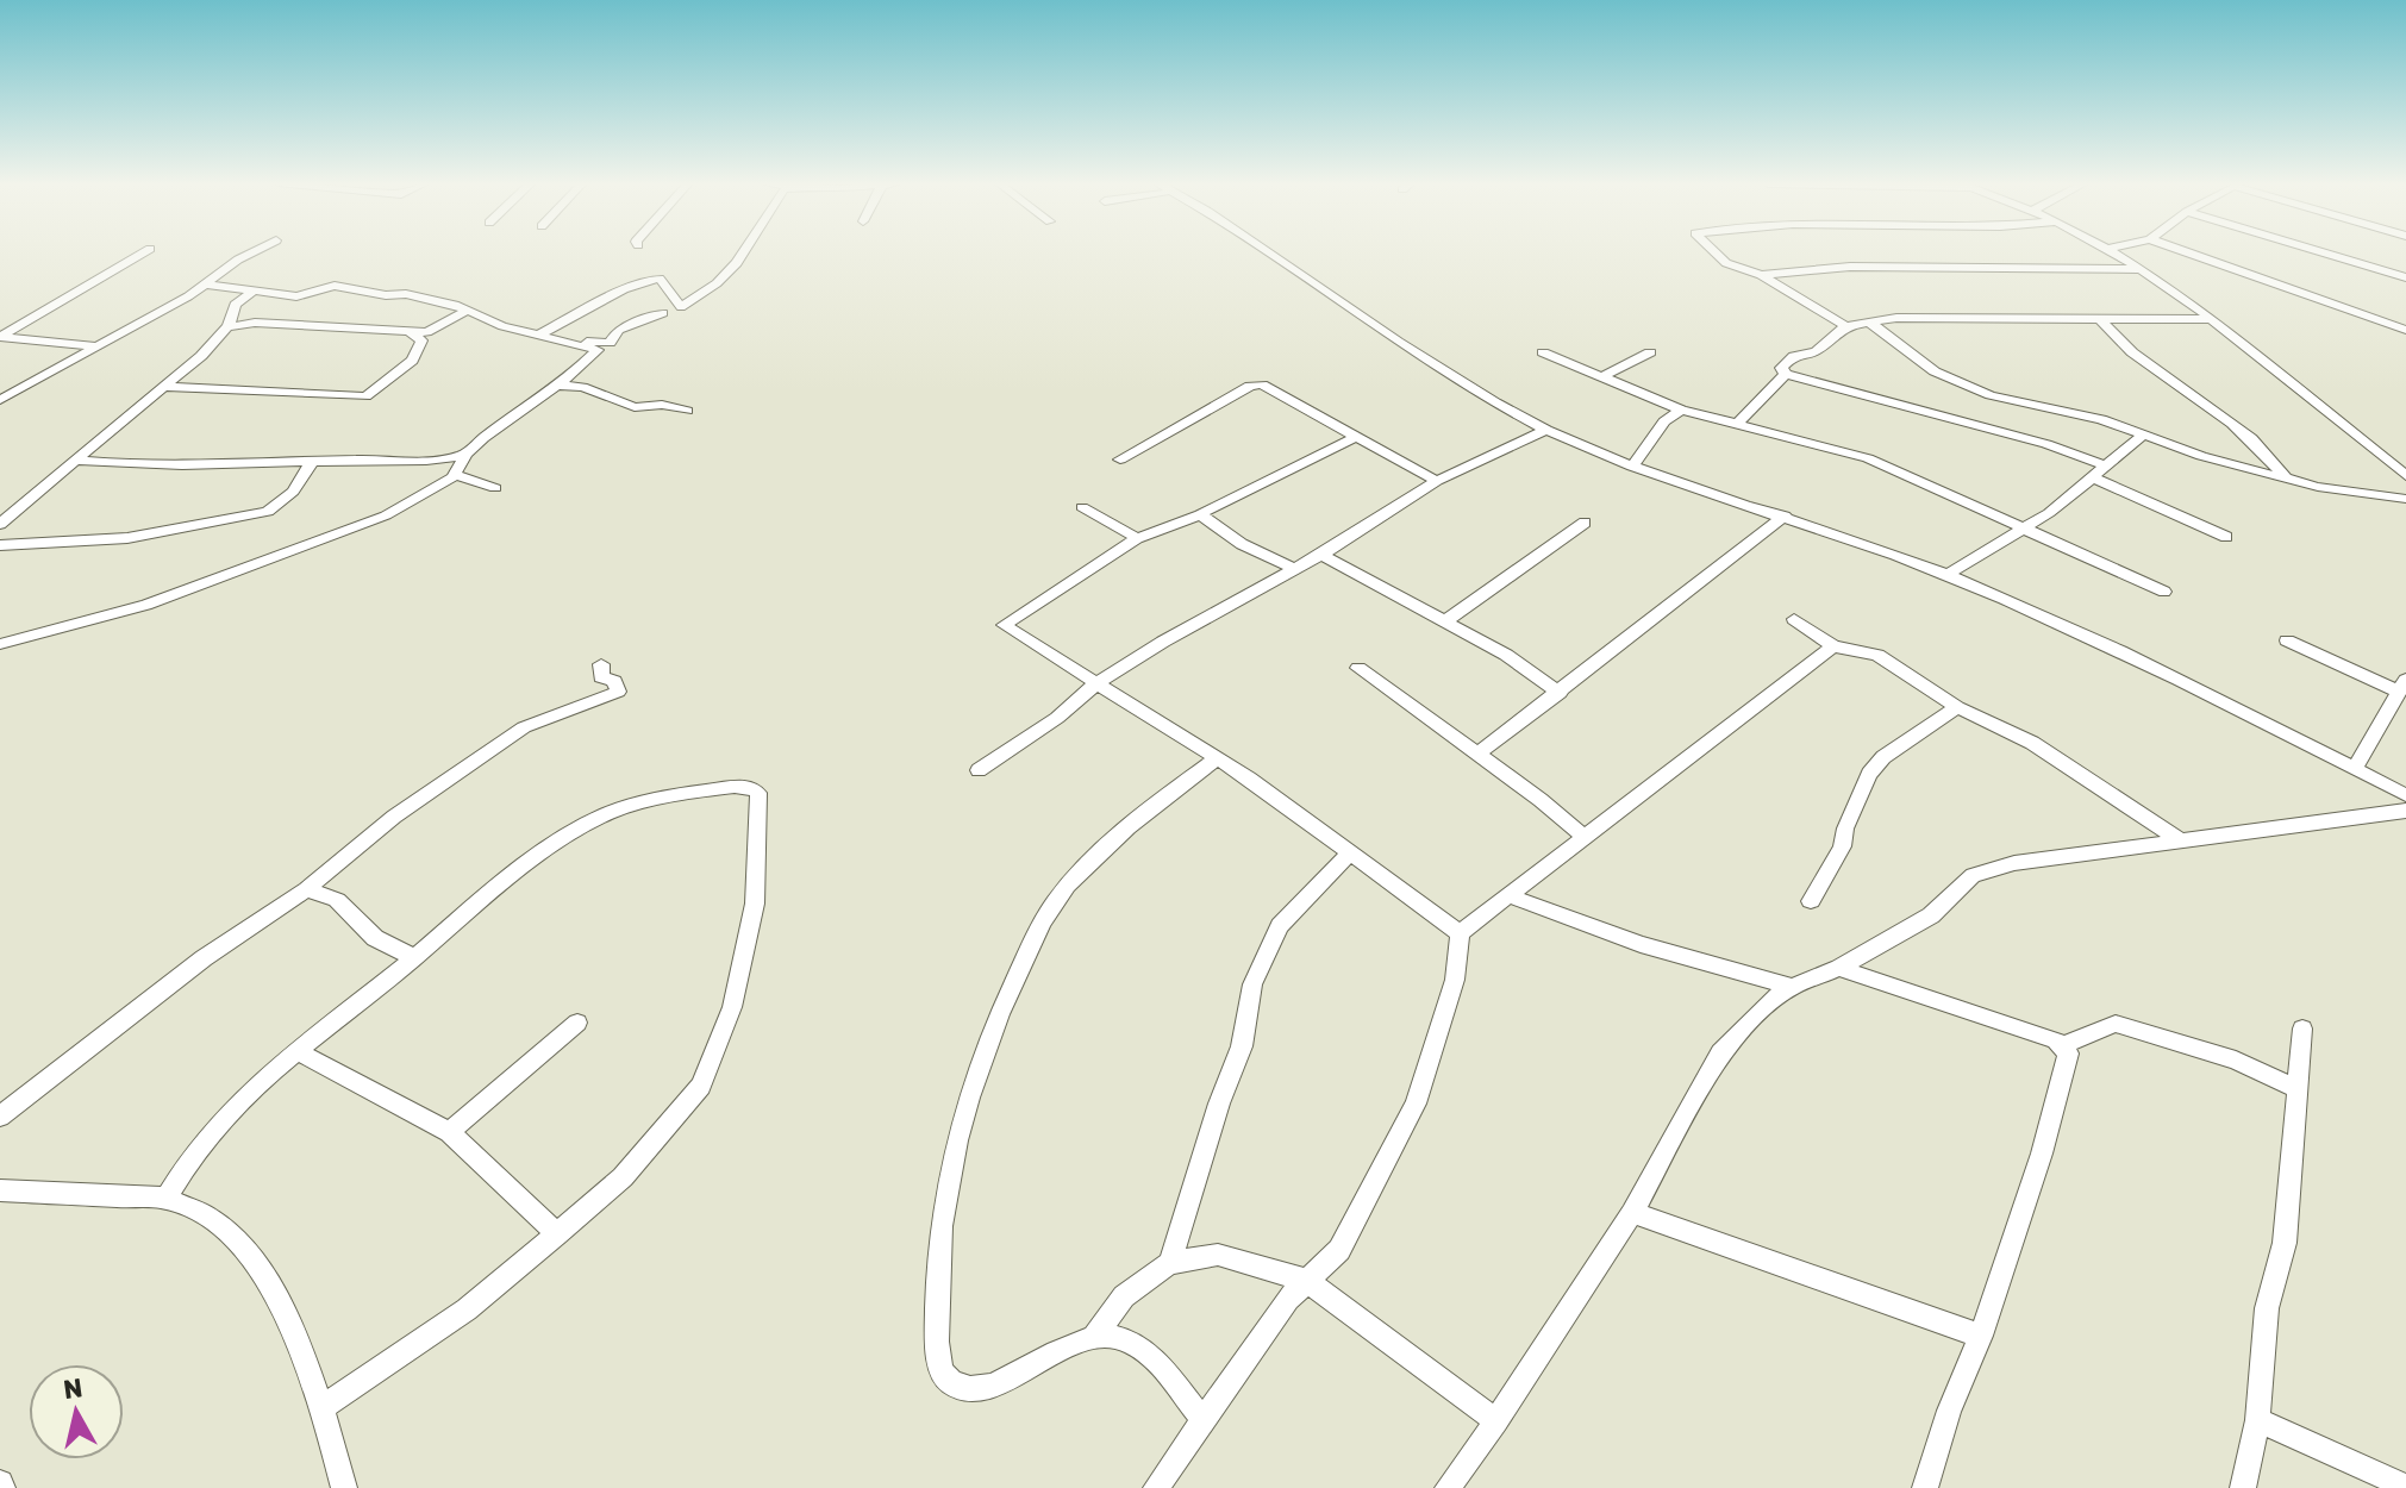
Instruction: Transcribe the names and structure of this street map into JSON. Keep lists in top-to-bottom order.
{
  "north": "top"
}
